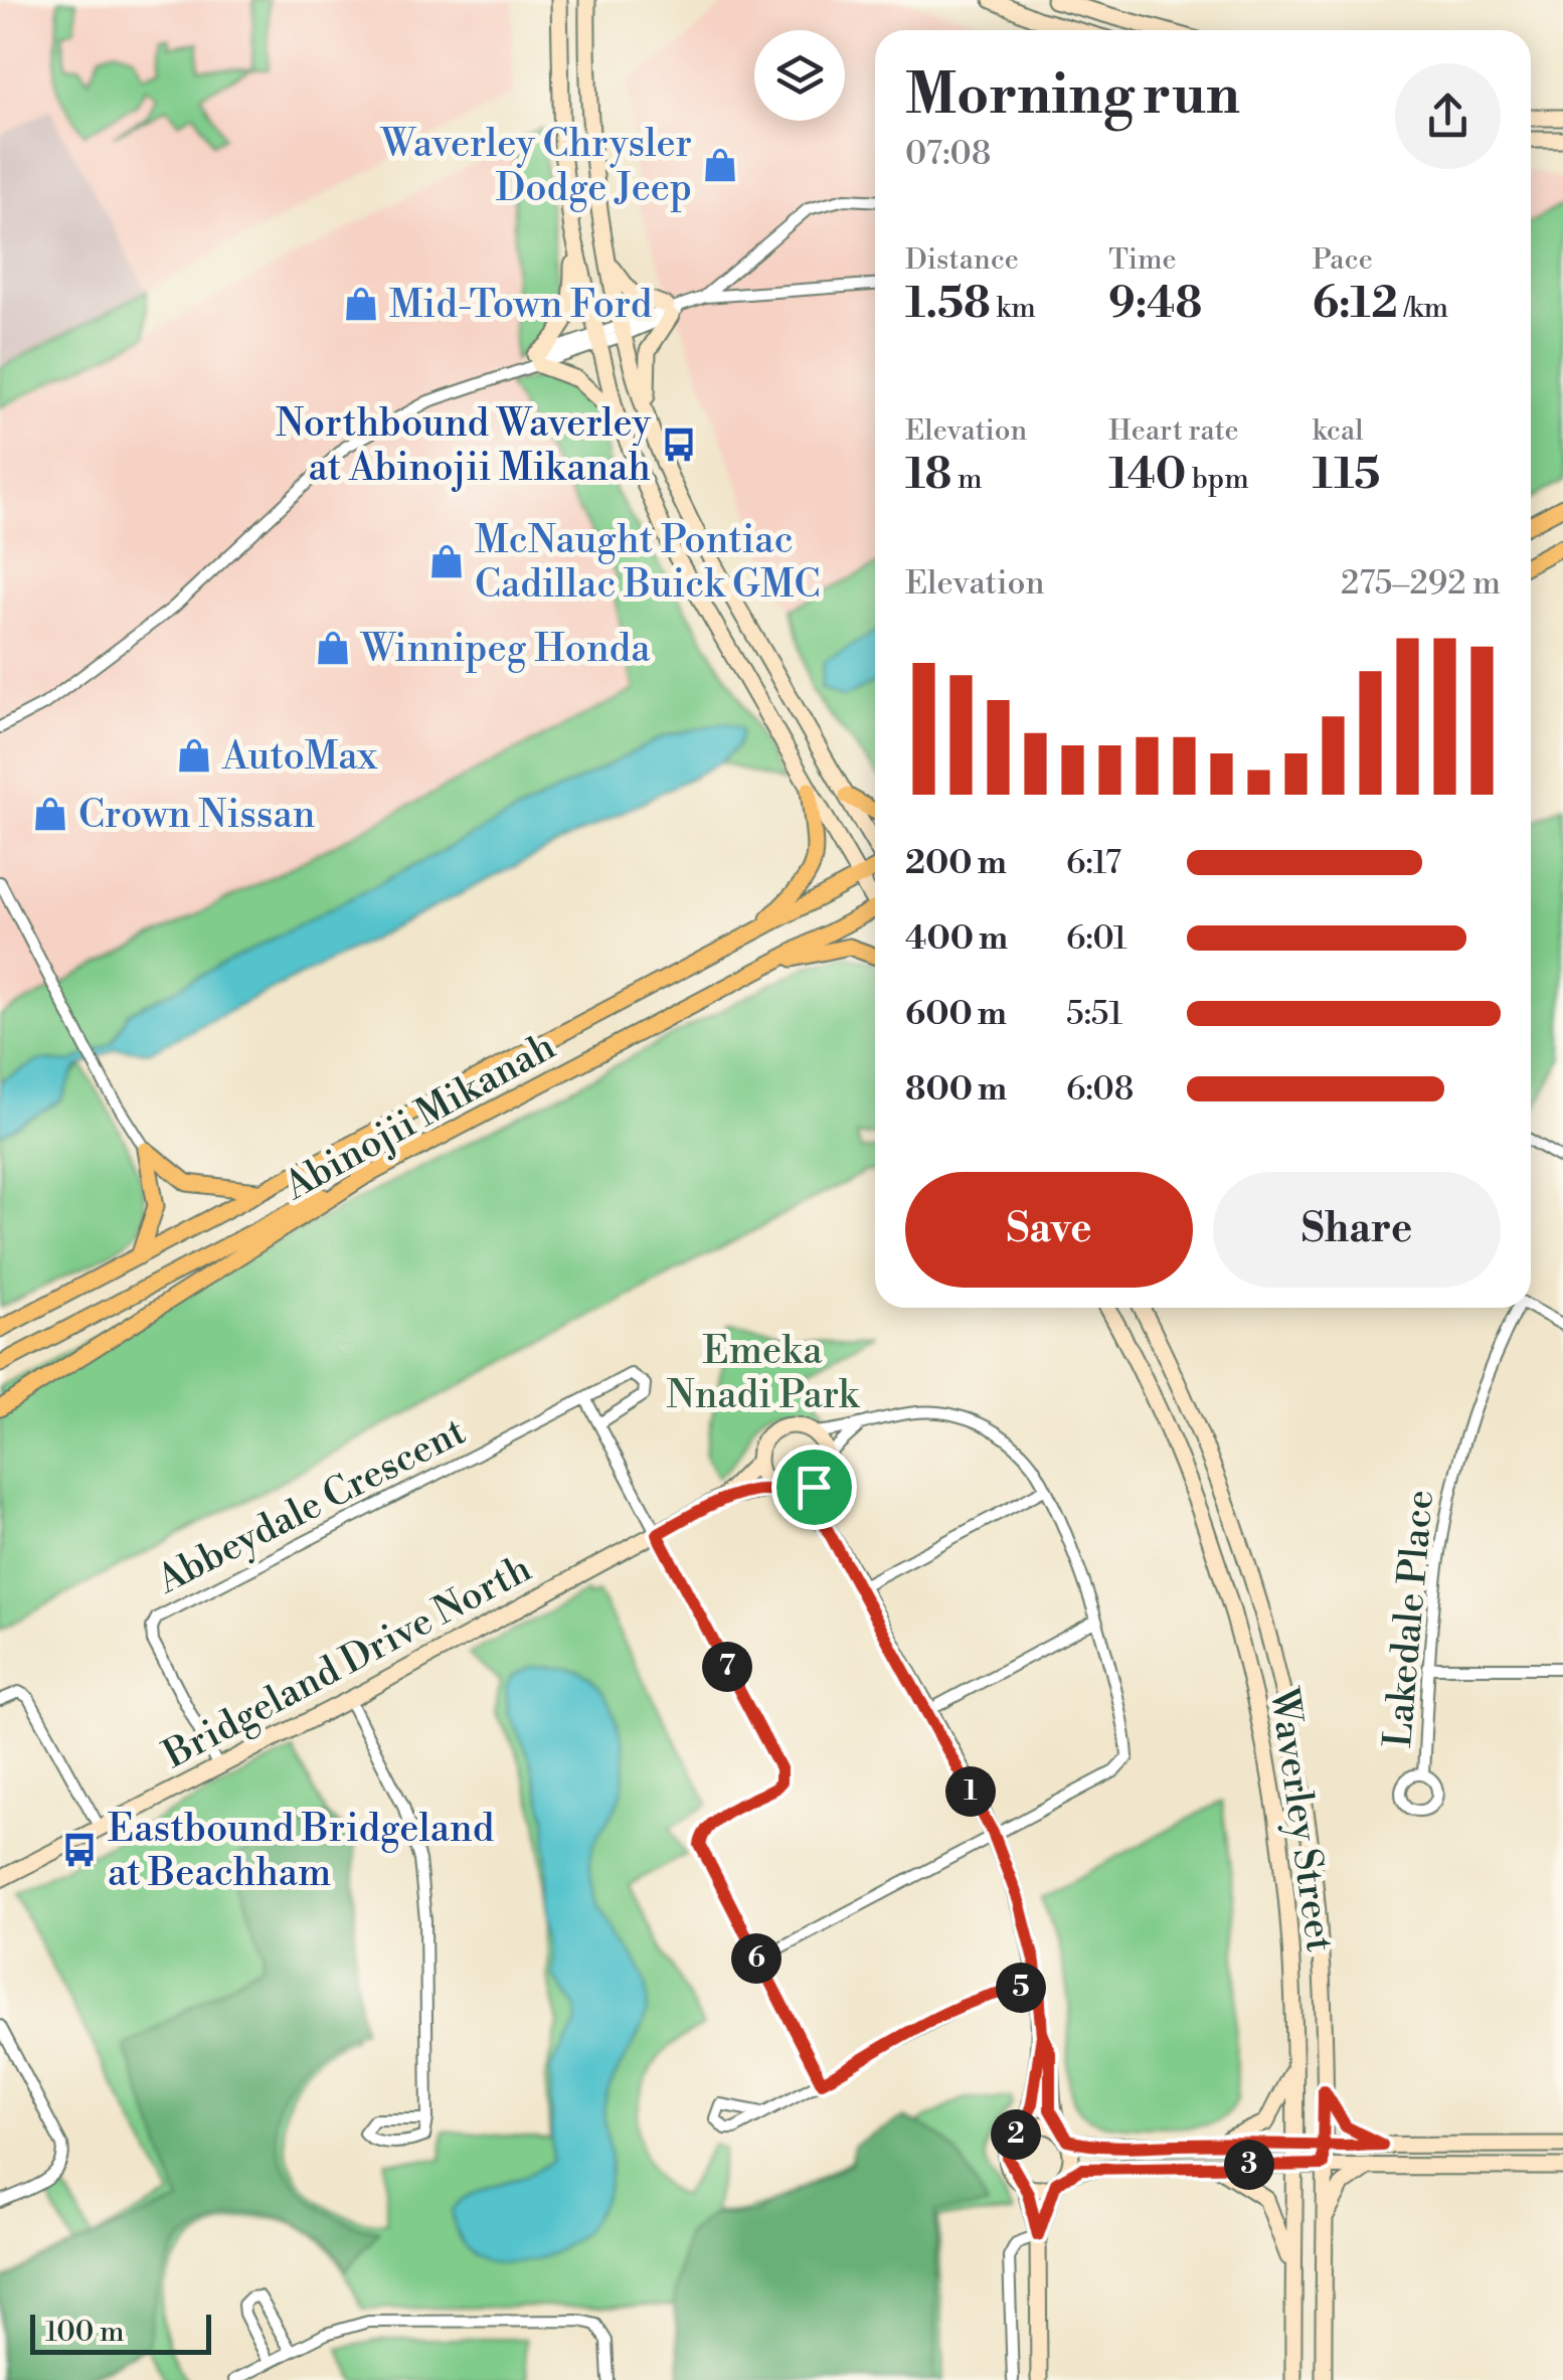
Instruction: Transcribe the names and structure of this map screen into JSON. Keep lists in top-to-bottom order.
{
  "streets": {
    "main road": ["Abinojii Mikanah", "Bridgeland Drive North", "Waverley Street"],
    "street": ["Abbeydale Crescent", "Lakedale Place"]
  },
  "crossings": [
    ["Abbeydale Crescent", "Bridgeland Drive North"]
  ],
  "parks": ["Emeka Nnadi Park"],
  "places": {
    "shop": [
      "Waverley Chrysler Dodge Jeep",
      "Mid-Town Ford",
      "McNaught Pontiac Cadillac Buick GMC",
      "Winnipeg Honda",
      "AutoMax",
      "Crown Nissan"
    ],
    "bus stop": ["Northbound Waverley at Abinojii Mikanah", "Eastbound Bridgeland at Beachham"]
  },
  "scale_bar": "100 m",
  "page": {
    "heading": ["Morning run", "07:08"],
    "stats": [
      ["Distance", "1.58 km"],
      ["Time", "9:48"],
      ["Pace", "6:12 /km"],
      ["Elevation", "18 m"],
      ["Heart rate", "140 bpm"],
      ["kcal", "115"]
    ],
    "chart": ["Elevation", "275–292 m"],
    "list": [
      {
        "name": "200 m",
        "note": "6:17"
      },
      {
        "name": "400 m",
        "note": "6:01"
      },
      {
        "name": "600 m",
        "note": "5:51"
      },
      {
        "name": "800 m",
        "note": "6:08"
      }
    ],
    "buttons": ["Save", "Share"],
    "pins": [
      "7",
      "1",
      "6",
      "5",
      "2",
      "3"
    ],
    "scale": "100 m"
  }
}
